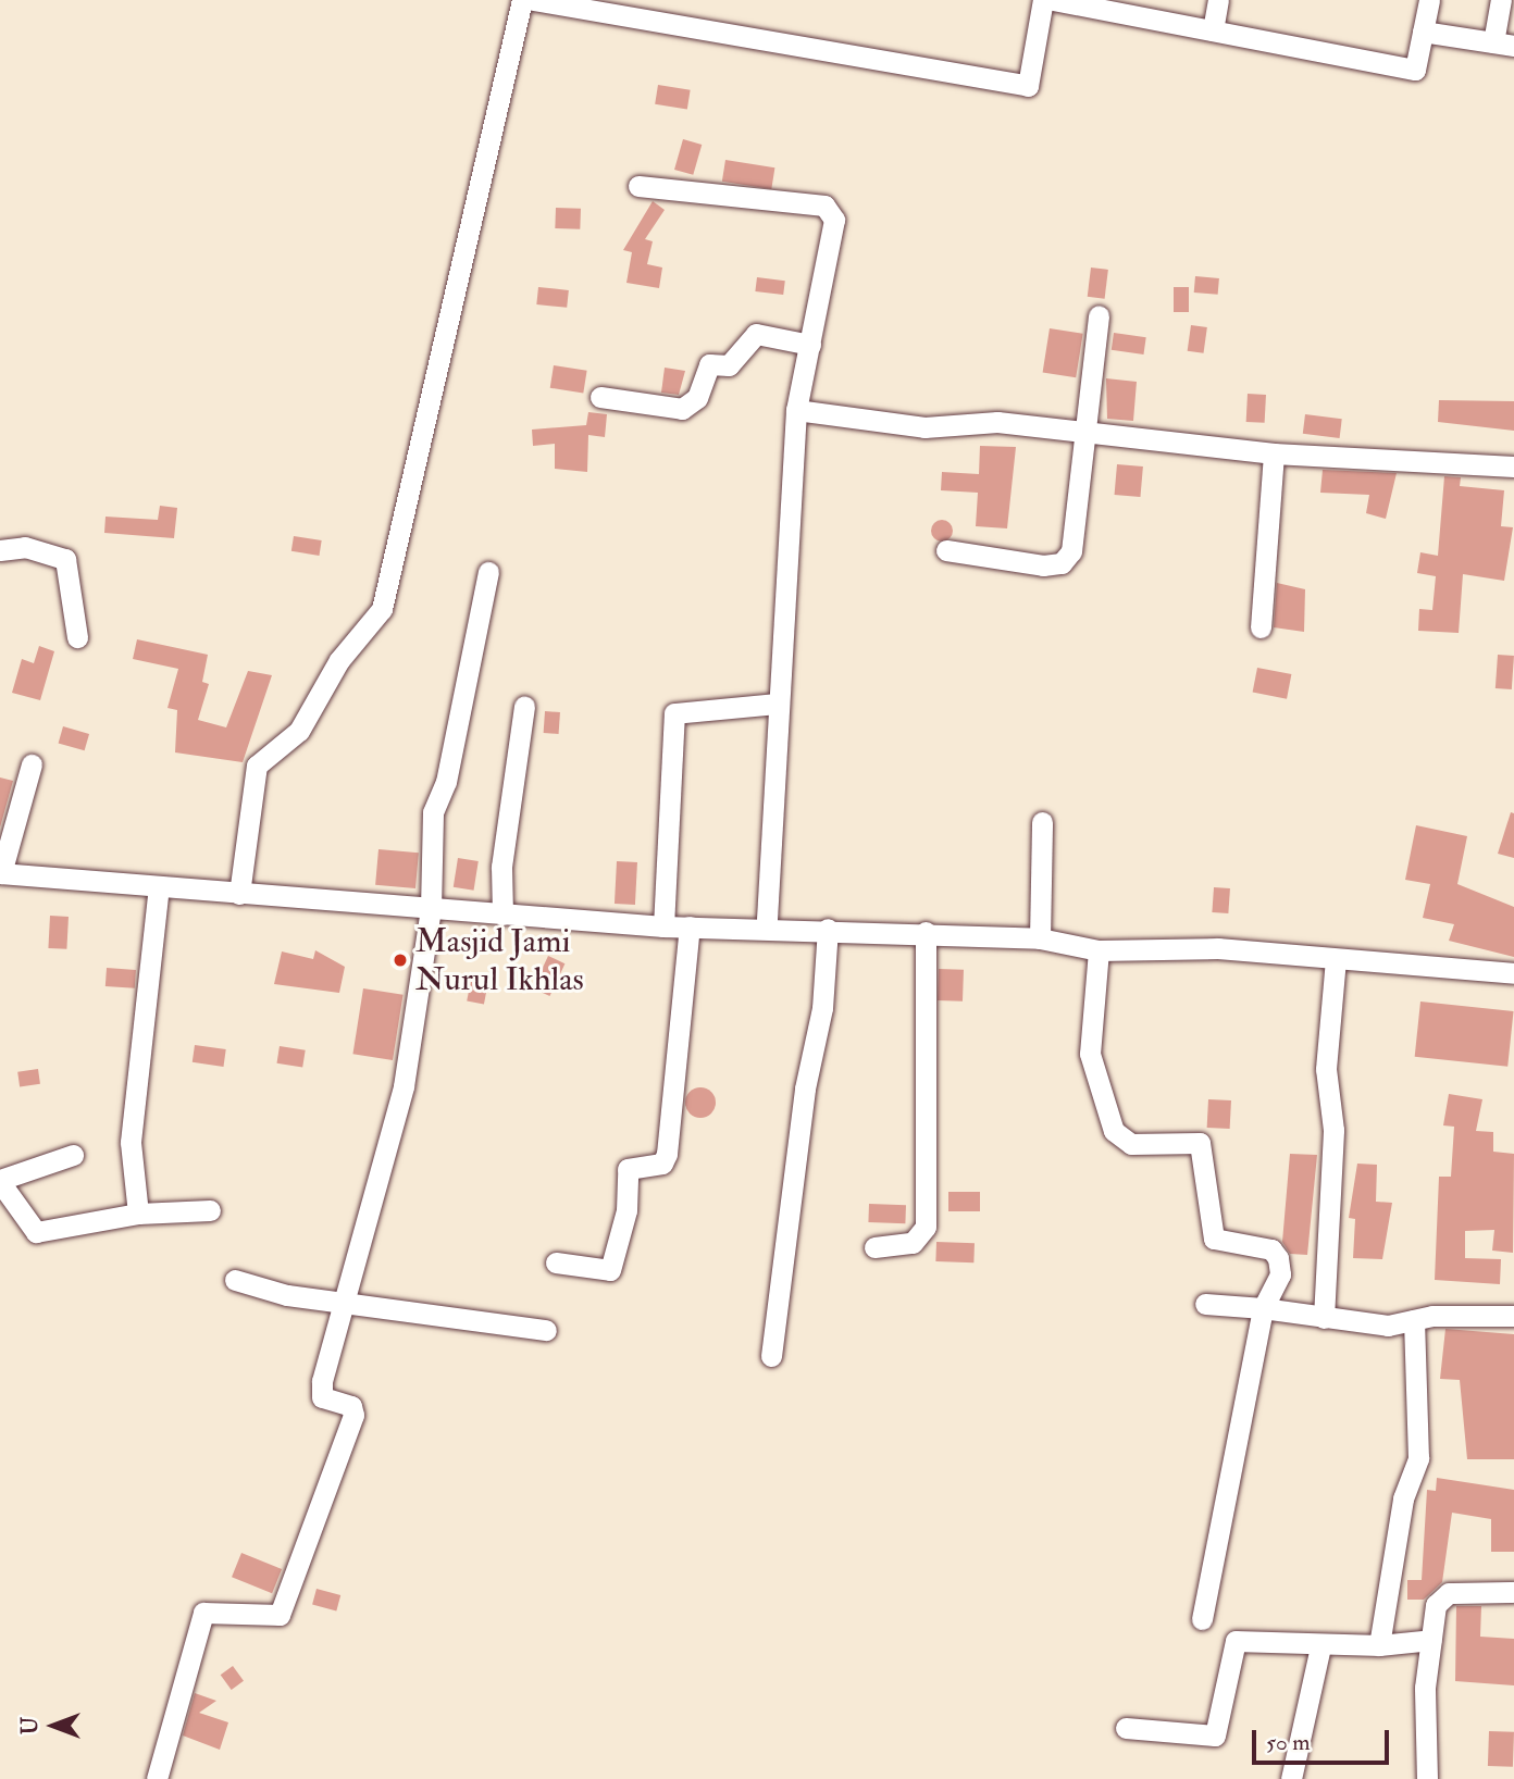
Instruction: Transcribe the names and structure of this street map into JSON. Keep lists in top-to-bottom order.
{
  "places": ["Masjid Jami Nurul Ikhlas"],
  "scale_bar": "50 m",
  "north": "left"
}
